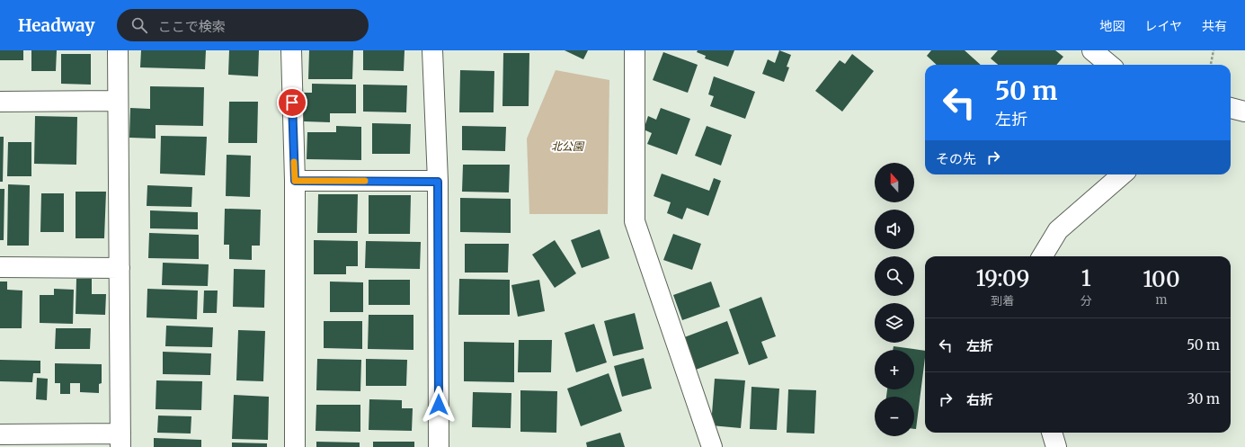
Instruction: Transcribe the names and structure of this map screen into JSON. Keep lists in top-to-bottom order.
{
  "parks": ["北公園"],
  "north": "top",
  "page": {
    "header": "Headway",
    "search": "ここで検索",
    "nav": ["地図", "レイヤ", "共有"],
    "turn": ["50 m", "左折"],
    "then": "その先",
    "map_buttons": ["+", "−"],
    "eta": [
      "19:09",
      "到着",
      "1",
      "分",
      "100",
      "m"
    ],
    "list": [
      {
        "name": "左折",
        "value": "50 m"
      },
      {
        "name": "右折",
        "value": "30 m"
      }
    ]
  }
}
